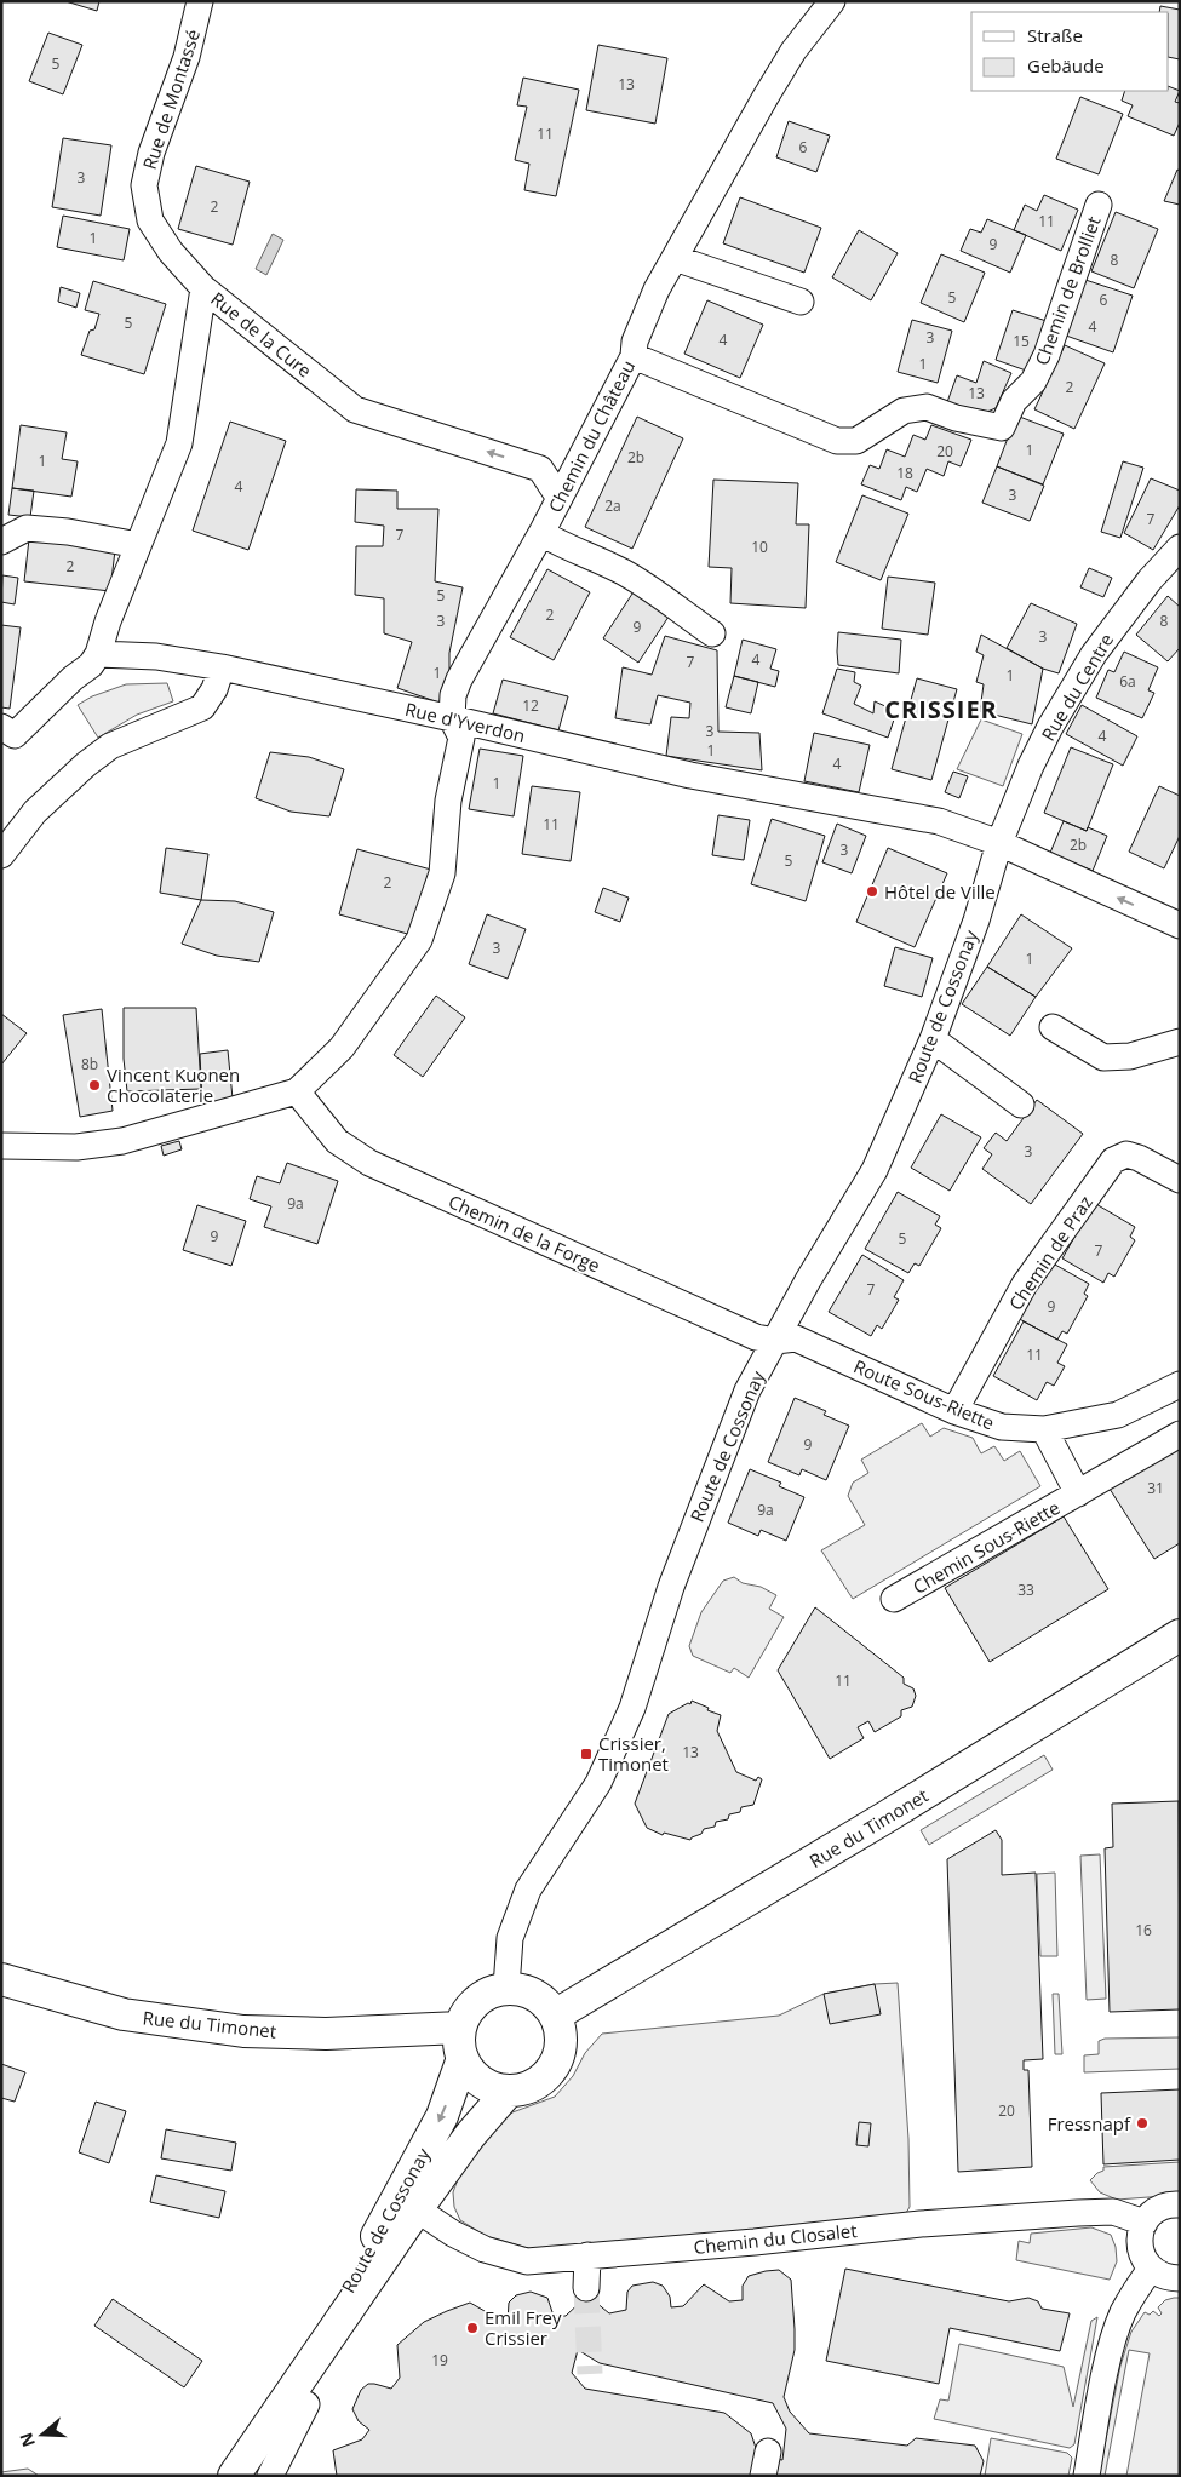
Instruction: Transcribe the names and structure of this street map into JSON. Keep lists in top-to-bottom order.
{
  "streets": {
    "main road": ["Route de Cossonay", "Rue du Timonet"],
    "street": [
      "Rue de Montassé",
      "Chemin de Brolliet",
      "Rue de la Cure",
      "Chemin du Château",
      "Rue du Centre",
      "Rue d'Yverdon",
      "Chemin de la Forge",
      "Chemin de Praz",
      "Route Sous-Riette",
      "Chemin Sous-Riette",
      "Chemin du Closalet"
    ]
  },
  "crossings": [
    ["Rue de Montassé", "Rue de la Cure"],
    ["Chemin de Brolliet", "Chemin du Château"],
    ["Rue de la Cure", "Rue d'Yverdon"],
    ["Chemin du Château", "Rue d'Yverdon"],
    ["Rue du Centre", "Rue d'Yverdon"],
    ["Rue du Centre", "Route de Cossonay"],
    ["Rue d'Yverdon", "Route de Cossonay"],
    ["Route de Cossonay", "Chemin de la Forge"],
    ["Route de Cossonay", "Route Sous-Riette"],
    ["Route de Cossonay", "Rue du Timonet"],
    ["Route de Cossonay", "Chemin du Closalet"],
    ["Chemin de la Forge", "Route Sous-Riette"],
    ["Chemin de Praz", "Route Sous-Riette"],
    ["Route Sous-Riette", "Chemin Sous-Riette"]
  ],
  "one_way": ["Rue de la Cure"],
  "districts": ["CRISSIER"],
  "places": {
    "other": [
      "Hôtel de Ville",
      "Vincent Kuonen Chocolaterie",
      "Fressnapf",
      "Emil Frey Crissier"
    ],
    "transit": ["Crissier, Timonet"]
  },
  "house_numbers": [
    "5",
    "13",
    "11",
    "6",
    "3",
    "2",
    "11",
    "1",
    "9",
    "8",
    "5",
    "6",
    "5",
    "4",
    "3",
    "4",
    "15",
    "1",
    "2",
    "13",
    "1",
    "20",
    "2b",
    "1",
    "18",
    "4",
    "3",
    "2a",
    "7",
    "7",
    "10",
    "2",
    "5",
    "2",
    "3",
    "8",
    "9",
    "3",
    "4",
    "7",
    "1",
    "1",
    "6a",
    "12",
    "3",
    "4",
    "1",
    "4",
    "1",
    "11",
    "2b",
    "3",
    "5",
    "2",
    "3",
    "1",
    "8b",
    "3",
    "9a",
    "9",
    "5",
    "7",
    "7",
    "9",
    "11",
    "9",
    "31",
    "9a",
    "33",
    "11",
    "13",
    "16",
    "20",
    "19"
  ],
  "legend": ["Straße", "Gebäude"],
  "north": "left"
}
